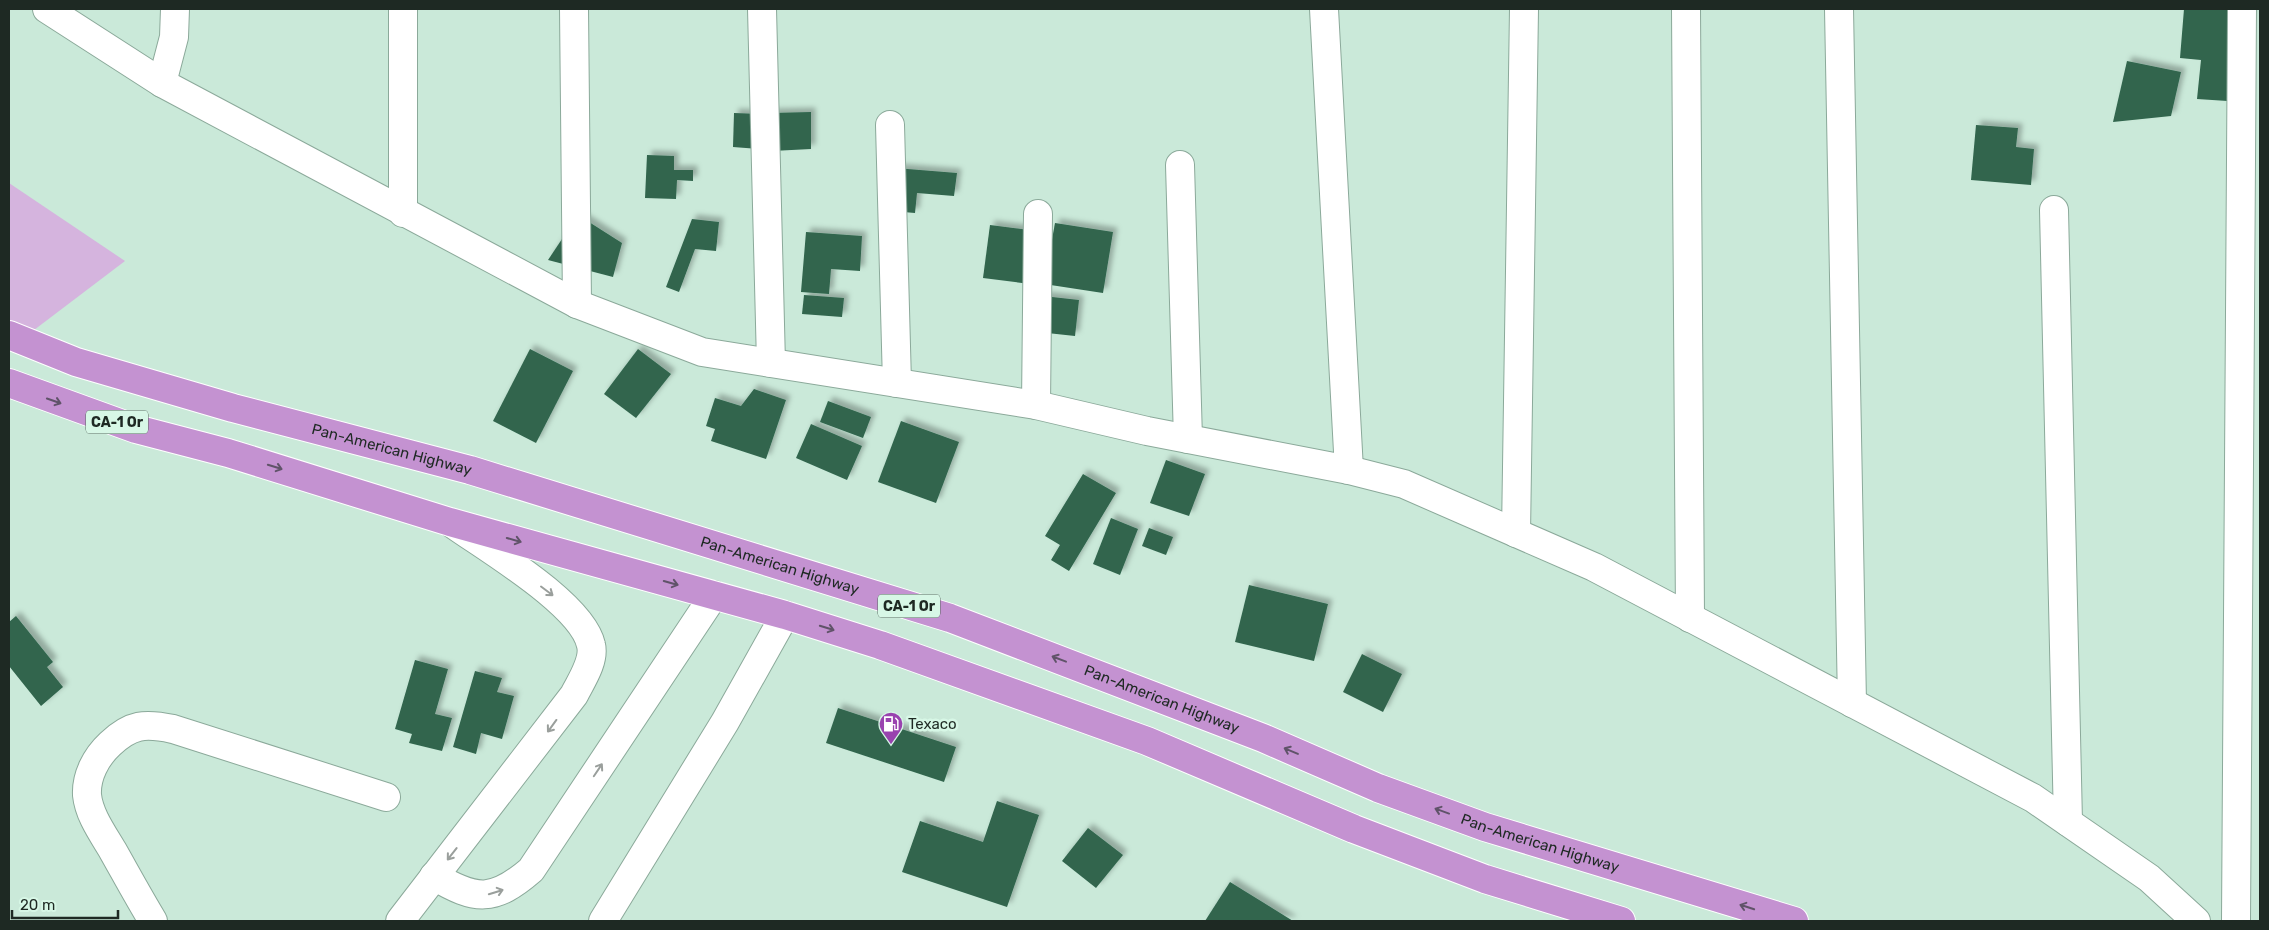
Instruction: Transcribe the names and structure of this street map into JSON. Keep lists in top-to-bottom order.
{
  "streets": {
    "highway": ["CA-1 Or", "Pan-American Highway"]
  },
  "places": {
    "fuel station": ["Texaco"]
  },
  "scale_bar": "20 m"
}
